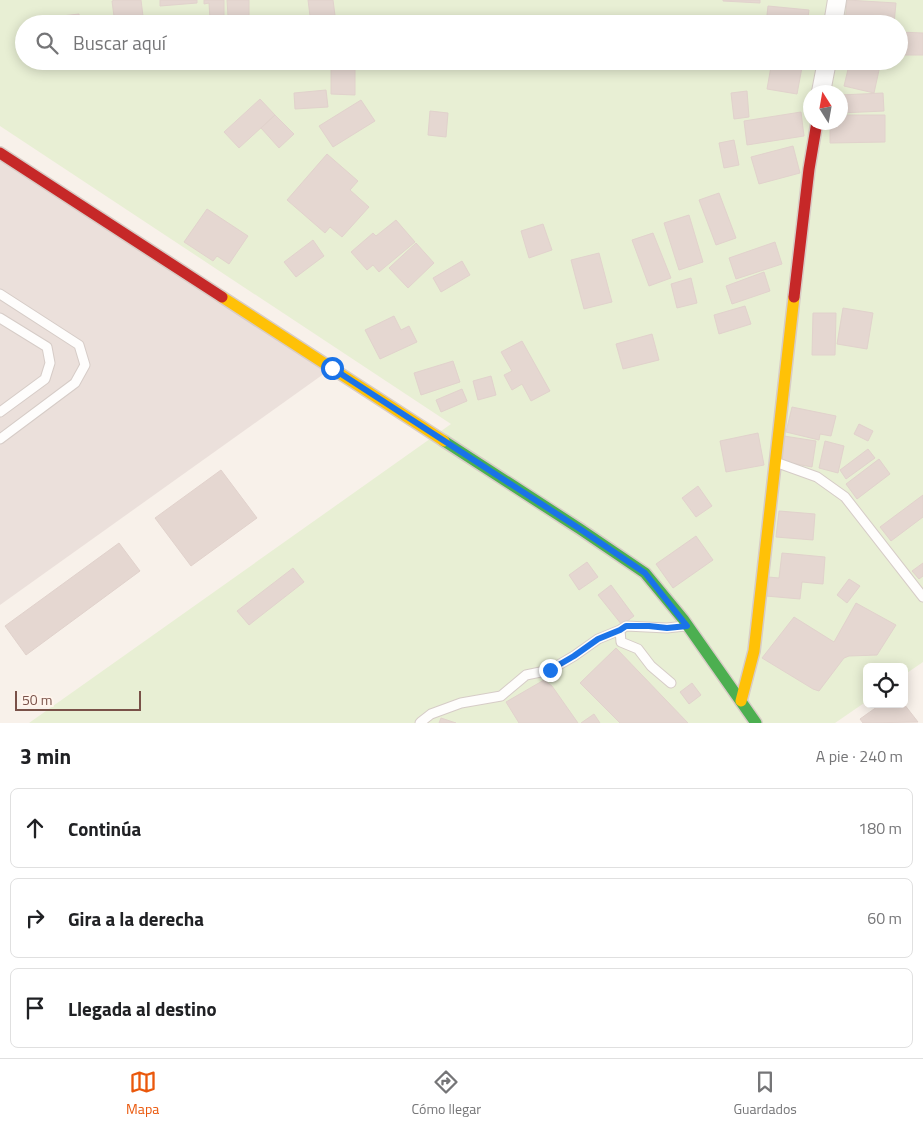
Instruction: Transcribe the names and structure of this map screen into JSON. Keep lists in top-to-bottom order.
{
  "scale_bar": "50 m",
  "north": "top",
  "page": {
    "search": "Buscar aquí",
    "scale": "50 m",
    "heading": ["3 min", "A pie · 240 m"],
    "list": [
      ["Continúa", "180 m"],
      ["Gira a la derecha", "60 m"],
      "Llegada al destino"
    ],
    "nav": ["Mapa", "Cómo llegar", "Guardados"]
  }
}
